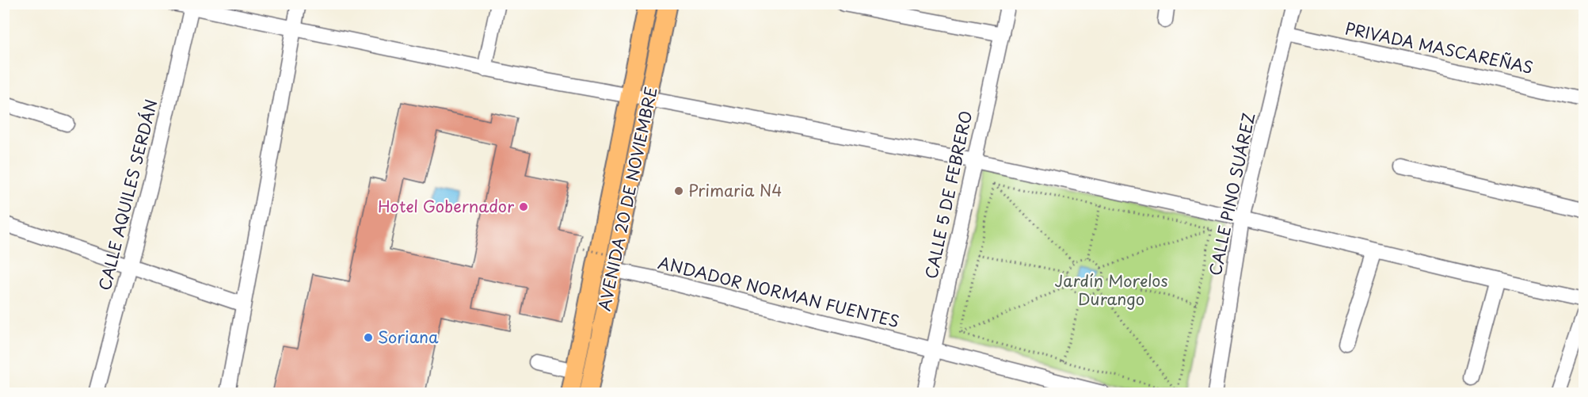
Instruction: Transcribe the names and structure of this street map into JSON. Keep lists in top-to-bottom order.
{
  "streets": {
    "main road": ["AVENIDA 20 DE NOVIEMBRE"],
    "street": [
      "PRIVADA MASCAREÑAS",
      "CALLE PINO SUÁREZ",
      "CALLE AQUILES SERDÁN",
      "CALLE 5 DE FEBRERO",
      "ANDADOR NORMAN FUENTES"
    ]
  },
  "crossings": [
    ["PRIVADA MASCAREÑAS", "CALLE PINO SUÁREZ"],
    ["CALLE 5 DE FEBRERO", "ANDADOR NORMAN FUENTES"],
    ["AVENIDA 20 DE NOVIEMBRE", "ANDADOR NORMAN FUENTES"]
  ],
  "parks": ["Jardín Morelos Durango"],
  "places": ["Primaria N4", "Hotel Gobernador", "Soriana"]
}
